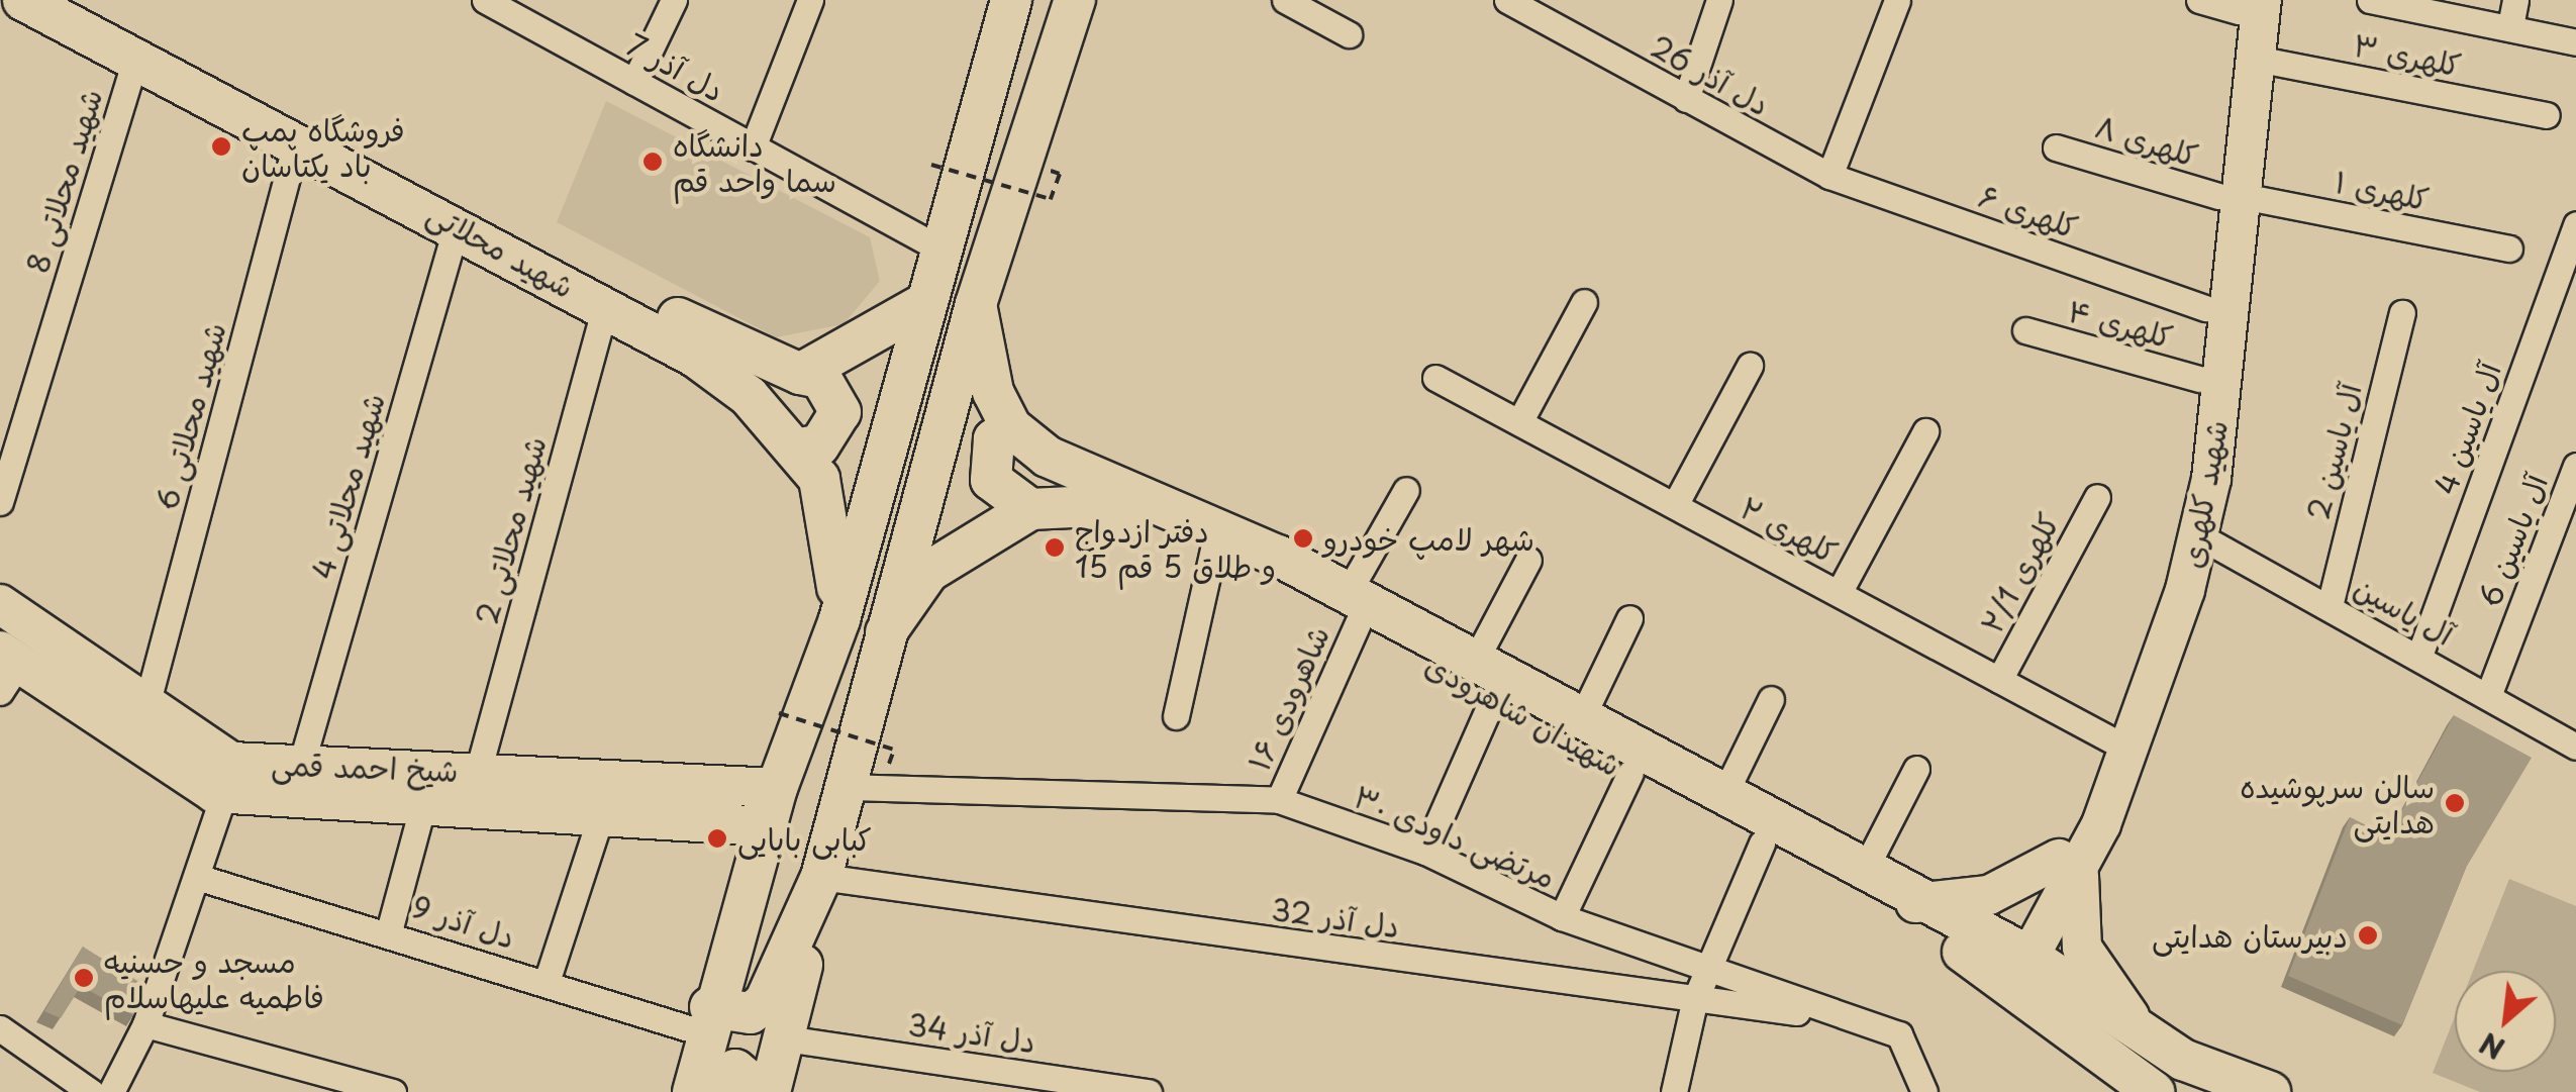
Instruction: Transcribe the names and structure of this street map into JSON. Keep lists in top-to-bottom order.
{
  "streets": {
    "main road": [
      "شهید محلاتی",
      "شهید کلهری",
      "شهیدان شاهرودی",
      "شیخ احمد قمی"
    ],
    "street": [
      "کلهری ۳",
      "دل آذر 7",
      "دل آذر 26",
      "کلهری ۸",
      "شهید محلاتی 8",
      "کلهری ۱",
      "کلهری ۶",
      "کلهری ۴",
      "شهید محلاتی 6",
      "آل یاسین 4",
      "آل یاسین 2",
      "شهید محلاتی 4",
      "کلهری ۲",
      "شهید محلاتی 2",
      "آل یاسین 6",
      "کلهری ۲/1",
      "آل یاسین",
      "شاهرودی ۱۶",
      "۳۰ مرتضی داودی",
      "دل آذر 32",
      "دل آذر 9",
      "دل آذر 34"
    ]
  },
  "crossings": [
    ["کلهری ۳", "شهید کلهری"],
    ["دل آذر 26", "کلهری ۶"],
    ["کلهری ۸", "کلهری ۱"],
    ["کلهری ۸", "شهید کلهری"],
    ["شهید محلاتی 8", "شهید محلاتی"],
    ["کلهری ۱", "شهید کلهری"],
    ["کلهری ۶", "شهید کلهری"],
    ["شهید محلاتی", "شهید محلاتی 6"],
    ["شهید محلاتی", "شهید محلاتی 4"],
    ["شهید محلاتی", "شهید محلاتی 2"],
    ["کلهری ۴", "شهید کلهری"],
    ["شهید محلاتی 6", "شیخ احمد قمی"],
    ["آل یاسین 4", "آل یاسین"],
    ["آل یاسین 2", "آل یاسین"],
    ["شهید محلاتی 4", "شیخ احمد قمی"],
    ["شهید کلهری", "کلهری ۲"],
    ["شهید کلهری", "آل یاسین"],
    ["شهید کلهری", "شهیدان شاهرودی"],
    ["کلهری ۲", "کلهری ۲/1"],
    ["شهید محلاتی 2", "شیخ احمد قمی"],
    ["آل یاسین 6", "آل یاسین"],
    ["شاهرودی ۱۶", "شهیدان شاهرودی"],
    ["شاهرودی ۱۶", "۳۰ مرتضی داودی"],
    ["۳۰ مرتضی داودی", "دل آذر 32"]
  ],
  "places": [
    "فروشگاه پمپ باد یکتاسان",
    "دانشگاه سما واحد قم",
    "شهر لامپ خودرو",
    "دفتر ازدواج 15 و طلاق 5 قم",
    "سالن سرپوشیده هدایتی",
    "کبابی بابایی",
    "دبیرستان هدایتی",
    "مسجد و حسنیه فاطمیه علیهاسلام"
  ],
  "north": "bottom left"
}
